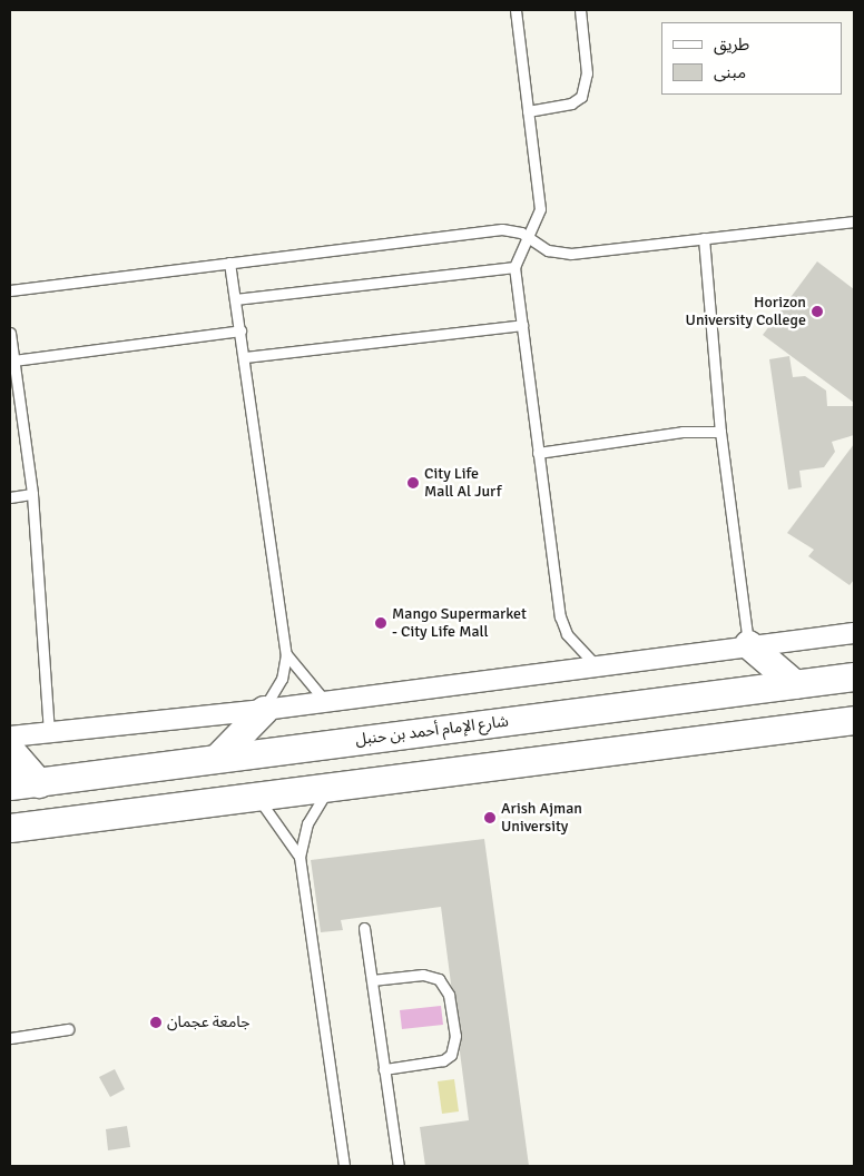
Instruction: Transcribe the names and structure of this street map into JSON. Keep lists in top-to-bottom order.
{
  "streets": {
    "street": ["شارع الإمام أحمد بن حنبل"]
  },
  "places": [
    "Horizon University College",
    "City Life Mall Al Jurf",
    "Mango Supermarket - City Life Mall",
    "Arish Ajman University",
    "جامعة عجمان"
  ],
  "legend": ["طريق", "مبنى"]
}
